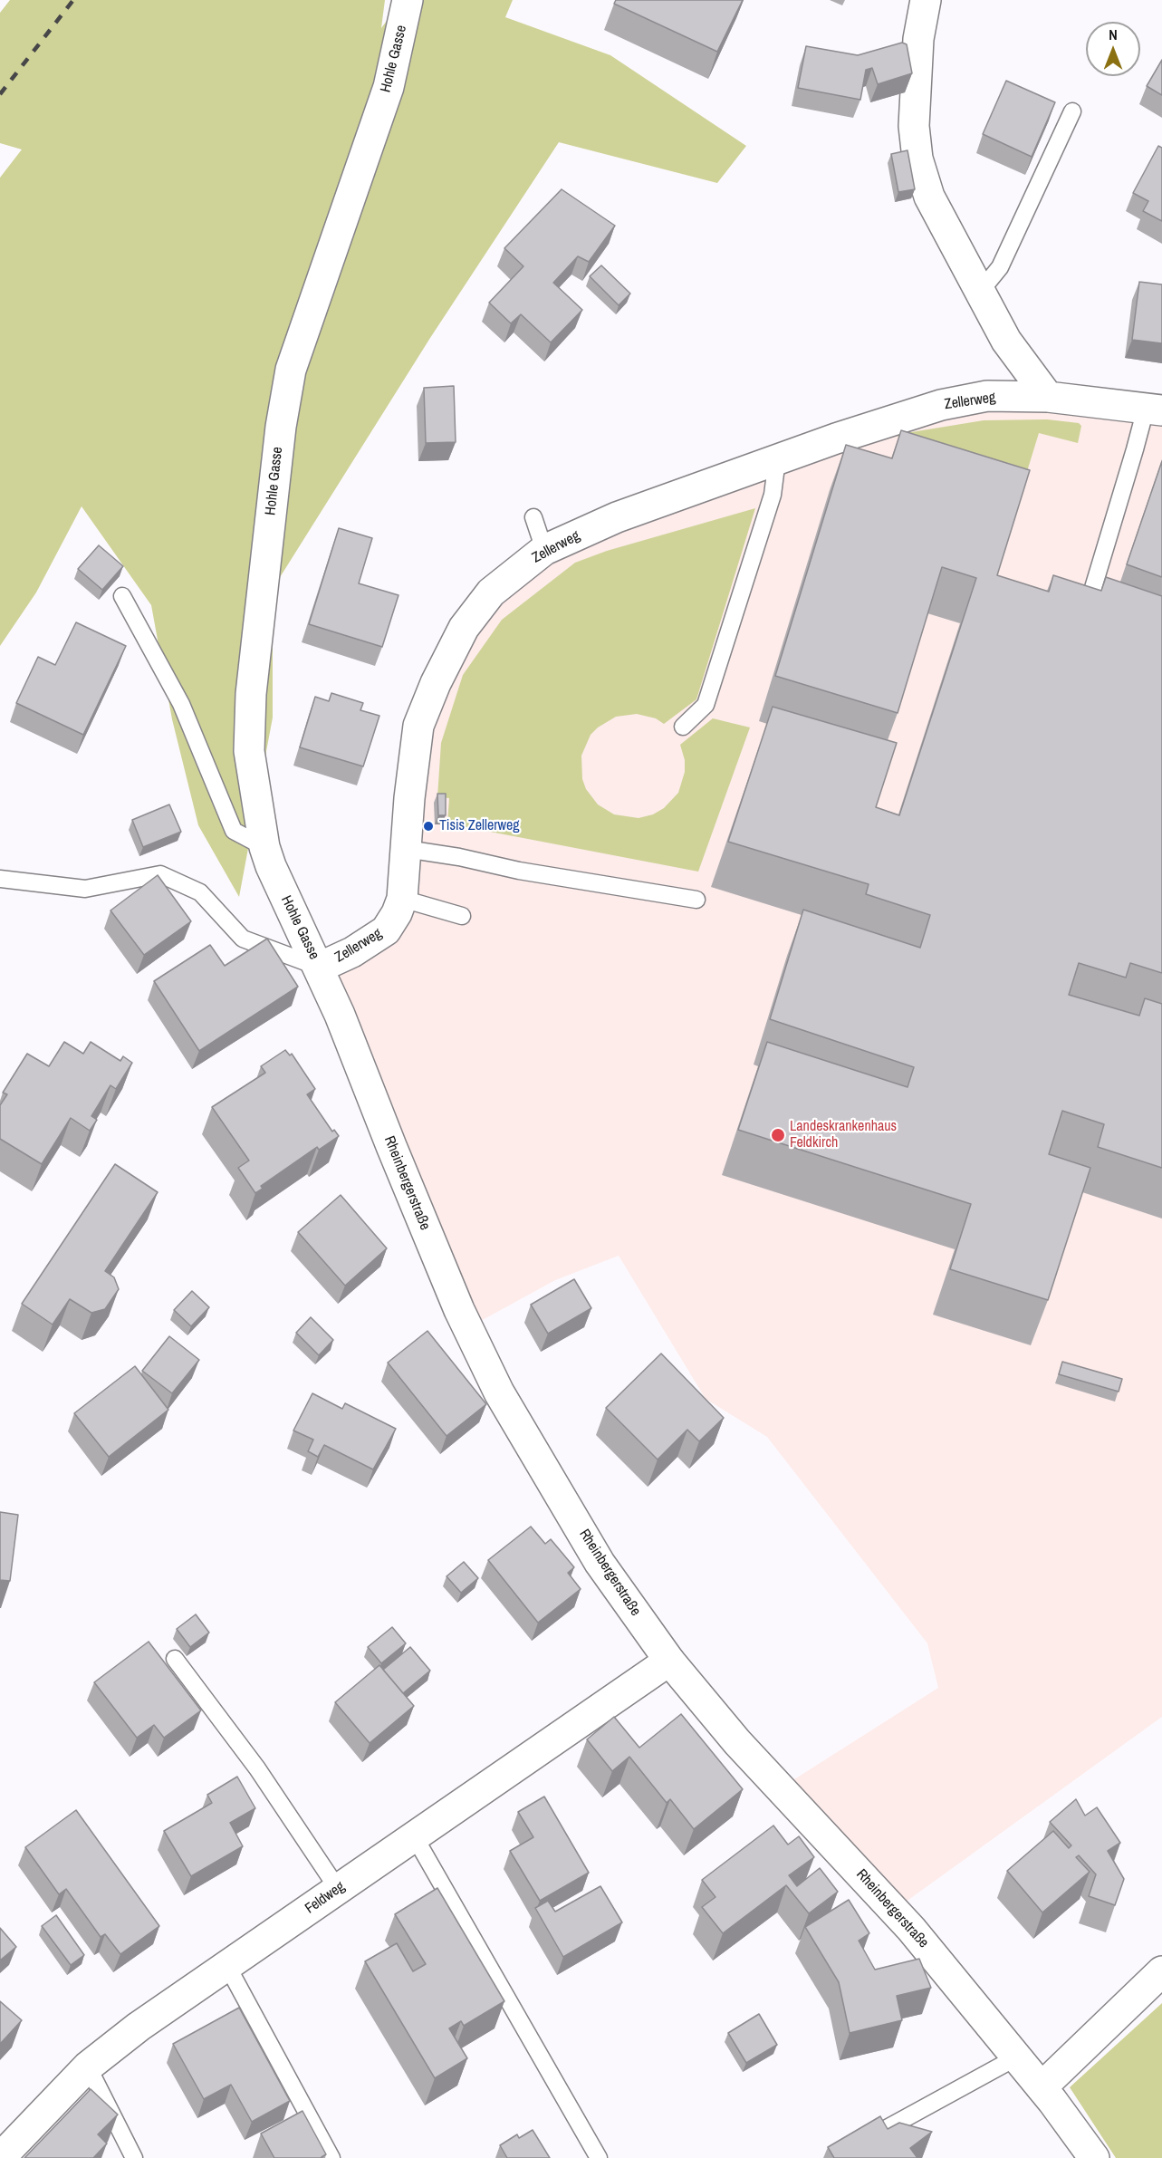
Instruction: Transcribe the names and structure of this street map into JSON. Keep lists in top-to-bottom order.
{
  "streets": {
    "street": [
      "Hohle Gasse",
      "Zellerweg",
      "Rheinbergerstraße",
      "Feldweg"
    ]
  },
  "crossings": [
    ["Hohle Gasse", "Zellerweg"],
    ["Hohle Gasse", "Rheinbergerstraße"],
    ["Zellerweg", "Rheinbergerstraße"],
    ["Rheinbergerstraße", "Feldweg"]
  ],
  "places": ["Tisis Zellerweg", "Landeskrankenhaus Feldkirch"],
  "north": "top"
}
